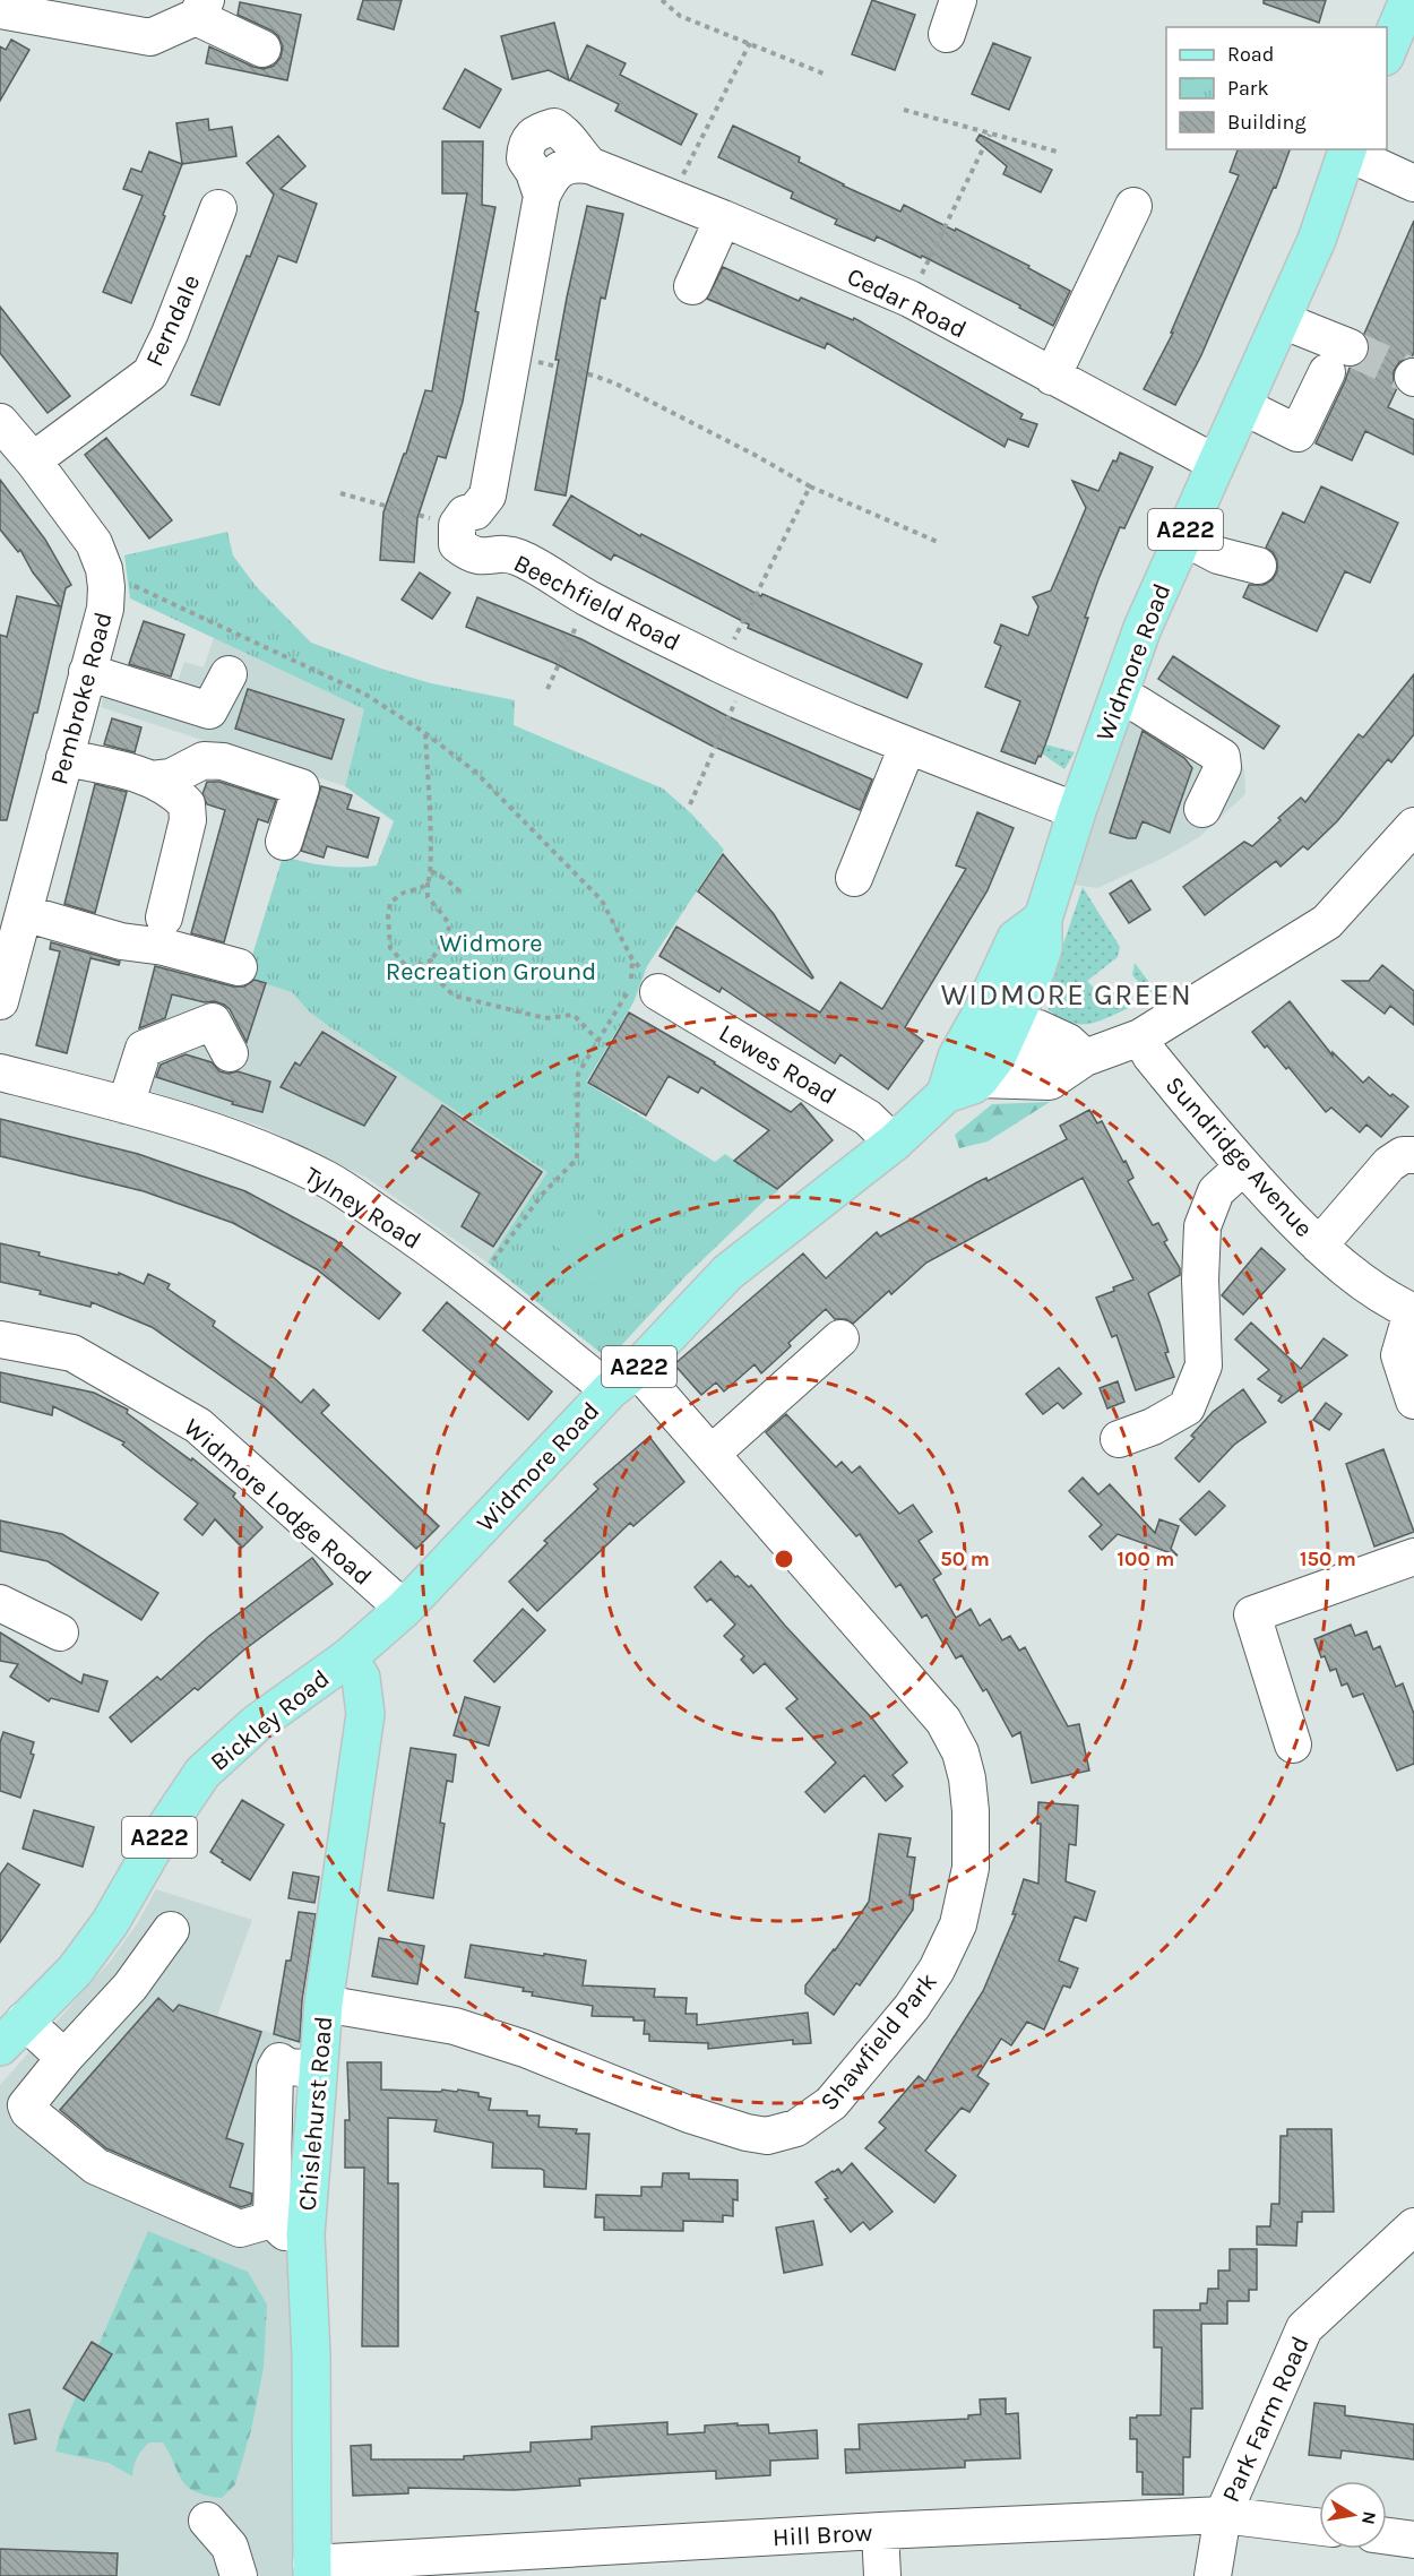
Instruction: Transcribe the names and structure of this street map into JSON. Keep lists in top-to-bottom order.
{
  "streets": {
    "main road": [
      "A222",
      "Widmore Road",
      "Bickley Road",
      "Chislehurst Road"
    ],
    "street": [
      "Cedar Road",
      "Ferndale",
      "Beechfield Road",
      "Pembroke Road",
      "Lewes Road",
      "Sundridge Avenue",
      "Tylney Road",
      "Widmore Lodge Road",
      "Shawfield Park",
      "Park Farm Road",
      "Hill Brow"
    ]
  },
  "crossings": [
    ["Cedar Road", "Widmore Road"],
    ["Ferndale", "Pembroke Road"],
    ["Beechfield Road", "Widmore Road"],
    ["Widmore Road", "Lewes Road"],
    ["Widmore Road", "Tylney Road"],
    ["Widmore Road", "Widmore Lodge Road"],
    ["Widmore Road", "Bickley Road"],
    ["Widmore Road", "Shawfield Park"],
    ["Widmore Road", "Chislehurst Road"],
    ["Tylney Road", "Shawfield Park"],
    ["Bickley Road", "Chislehurst Road"],
    ["Shawfield Park", "Chislehurst Road"],
    ["Chislehurst Road", "Hill Brow"],
    ["Park Farm Road", "Hill Brow"]
  ],
  "districts": ["WIDMORE GREEN"],
  "parks": ["Widmore Recreation Ground"],
  "legend": ["Road", "Park", "Building"],
  "north": "right",
  "rings": ["50 m", "100 m", "150 m"]
}
